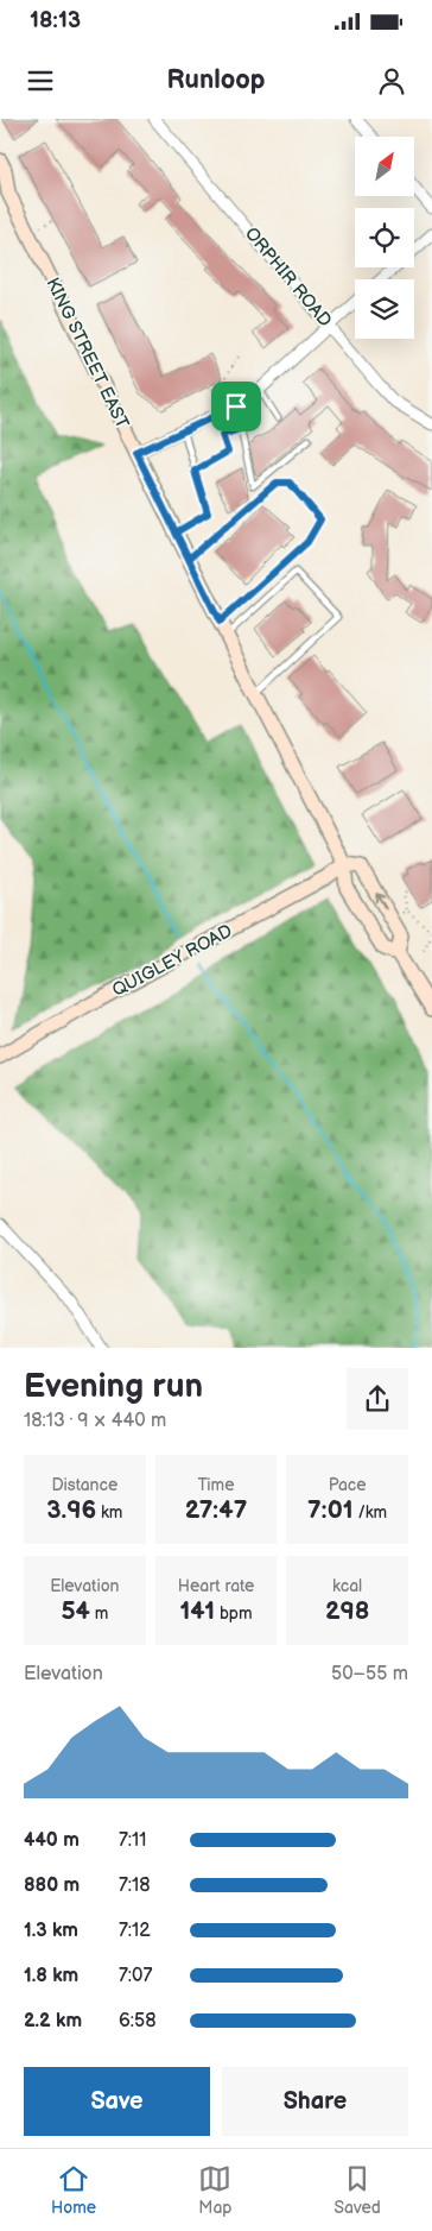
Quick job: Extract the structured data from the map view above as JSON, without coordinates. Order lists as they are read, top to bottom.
{
  "streets": {
    "main road": ["KING STREET EAST", "QUIGLEY ROAD"],
    "street": ["ORPHIR ROAD"]
  },
  "crossings": [
    ["KING STREET EAST", "QUIGLEY ROAD"]
  ],
  "north": "top right",
  "page": {
    "status": "18:13",
    "header": "Runloop",
    "heading": ["Evening run", "18:13 · 9 × 440 m"],
    "stats": [
      ["Distance", "3.96 km"],
      ["Time", "27:47"],
      ["Pace", "7:01 /km"],
      ["Elevation", "54 m"],
      ["Heart rate", "141 bpm"],
      ["kcal", "298"]
    ],
    "chart": ["Elevation", "50–55 m"],
    "list": [
      {
        "name": "440 m",
        "note": "7:11"
      },
      {
        "name": "880 m",
        "note": "7:18"
      },
      {
        "name": "1.3 km",
        "note": "7:12"
      },
      {
        "name": "1.8 km",
        "note": "7:07"
      },
      {
        "name": "2.2 km",
        "note": "6:58"
      }
    ],
    "buttons": ["Save", "Share"],
    "tabs": ["Home", "Map", "Saved"]
  }
}
